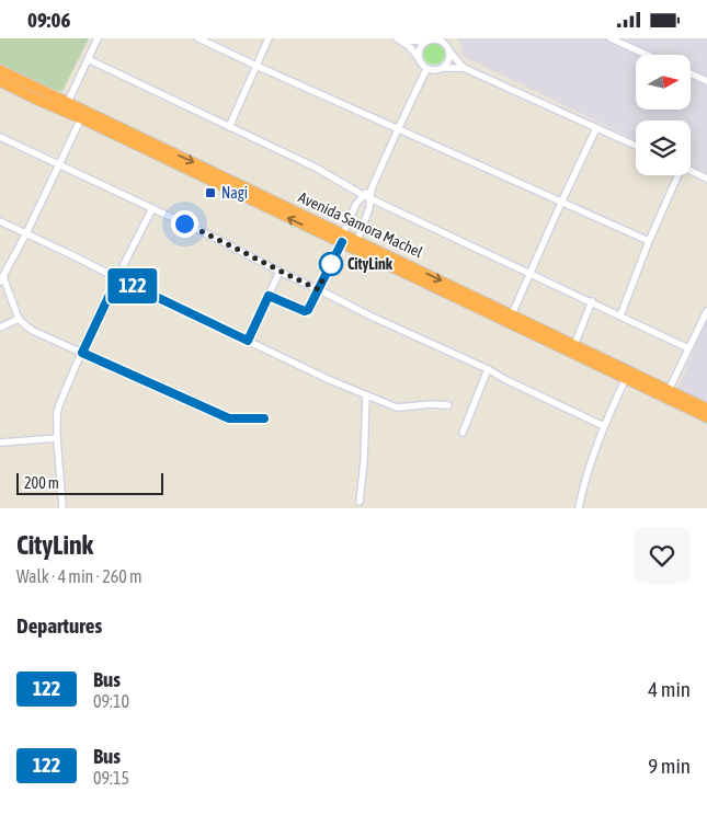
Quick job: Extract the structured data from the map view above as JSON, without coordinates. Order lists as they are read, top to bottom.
{
  "streets": {
    "highway": ["Avenida Samora Machel"]
  },
  "places": {
    "transit": ["Nagi"],
    "other": ["CityLink"]
  },
  "lines": ["bus line 122"],
  "scale_bar": "200 m",
  "north": "right",
  "page": {
    "status": "09:06",
    "on_map": "122",
    "scale": "200 m",
    "heading": [
      ["CityLink", "Walk · 4 min · 260 m"],
      "Departures"
    ],
    "list": [
      {
        "mark": "122",
        "name": "Bus",
        "note": "09:10",
        "value": "4 min"
      },
      {
        "mark": "122",
        "name": "Bus",
        "note": "09:15",
        "value": "9 min"
      }
    ]
  }
}
